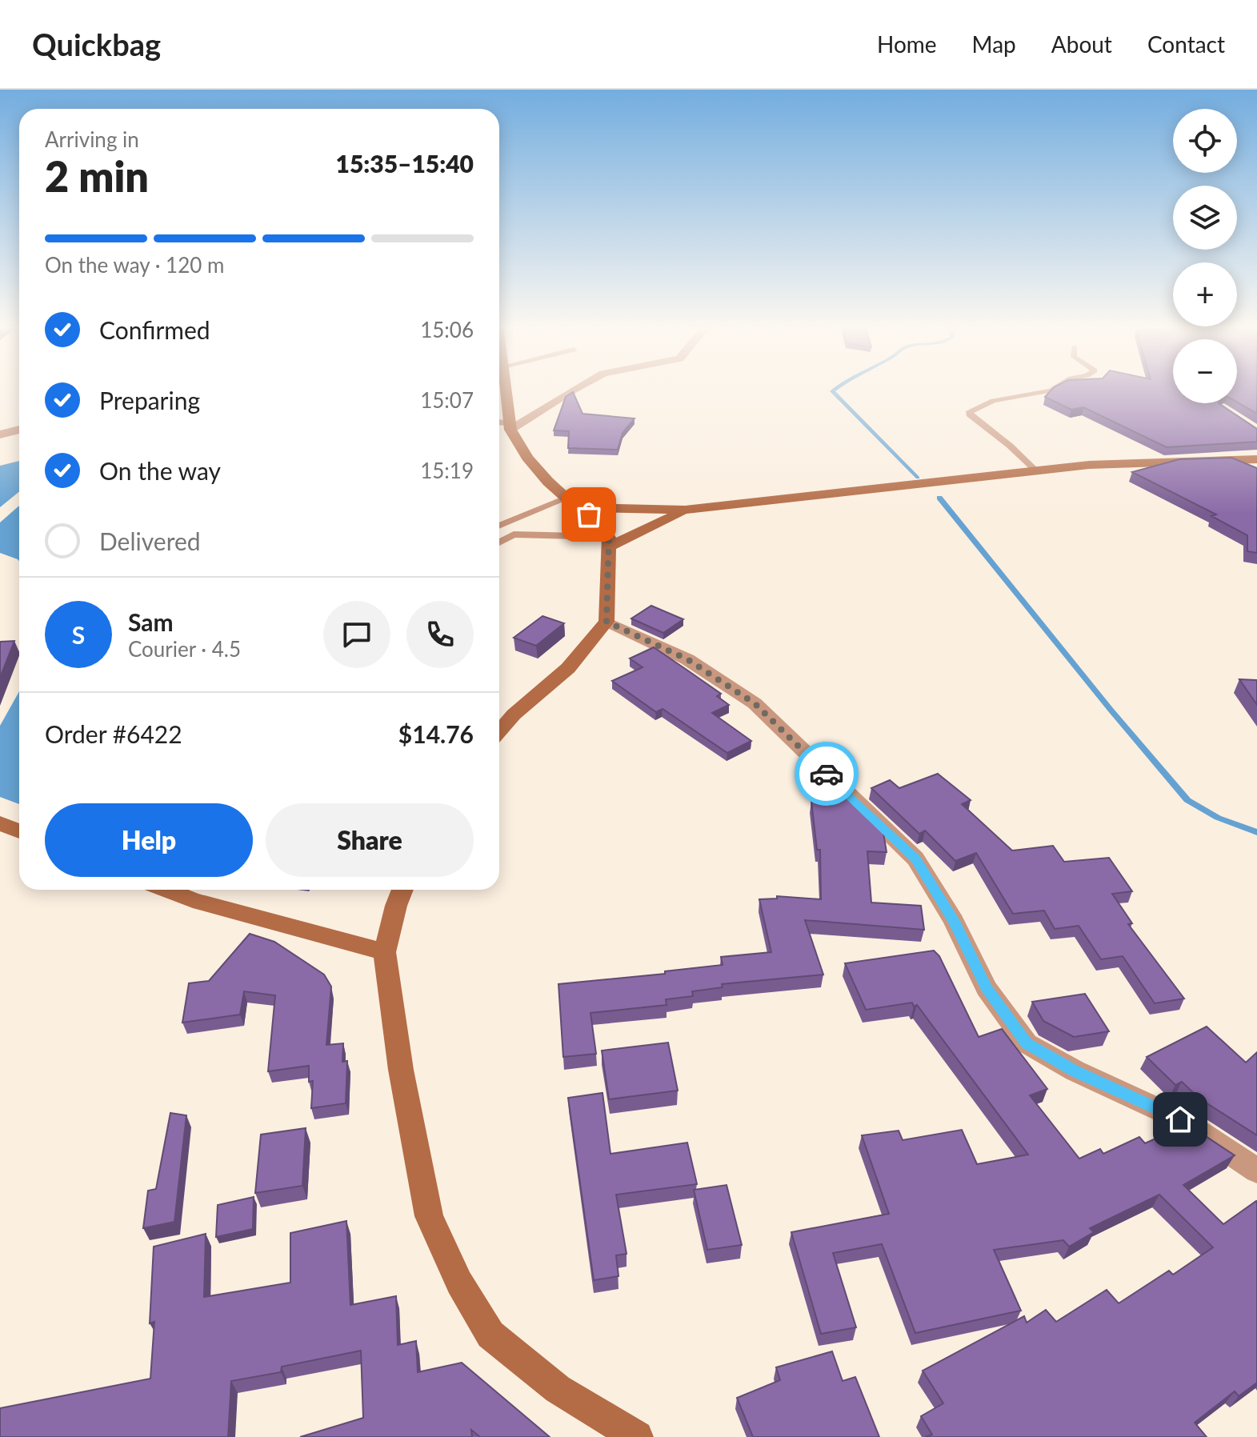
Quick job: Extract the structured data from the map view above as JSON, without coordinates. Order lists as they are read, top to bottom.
{
  "page": {
    "header": "Quickbag",
    "nav": [
      "Home",
      "Map",
      "About",
      "Contact"
    ],
    "map_buttons": ["+", "−"],
    "heading": ["2 min", "Arriving in", "15:35–15:40"],
    "panel": [
      "Sam",
      "Courier · 4.5",
      "Order #6422",
      "$14.76"
    ],
    "bar": "On the way · 120 m",
    "list": [
      ["Confirmed", "15:06"],
      ["Preparing", "15:07"],
      ["On the way", "15:19"],
      "Delivered"
    ],
    "round": "S",
    "buttons": ["Help", "Share"]
  }
}
